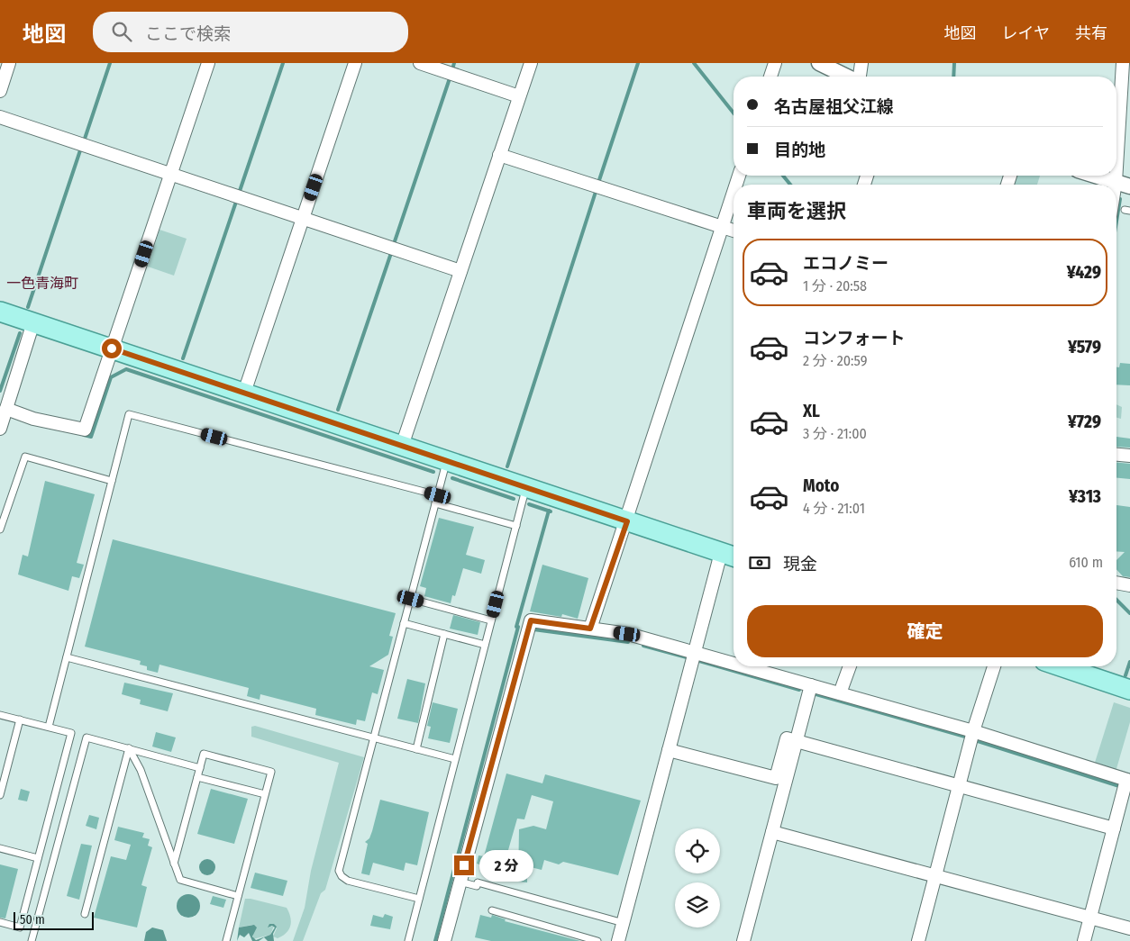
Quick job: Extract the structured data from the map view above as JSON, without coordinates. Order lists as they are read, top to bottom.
{
  "districts": ["一色青海町"],
  "scale_bar": "50 m",
  "page": {
    "header": "地図",
    "search": "ここで検索",
    "nav": ["地図", "レイヤ", "共有"],
    "banner": ["名古屋祖父江線", "目的地"],
    "heading": "車両を選択",
    "list": [
      {
        "name": "エコノミー",
        "note": "1 分 · 20:58",
        "value": "¥429"
      },
      {
        "name": "コンフォート",
        "note": "2 分 · 20:59",
        "value": "¥579"
      },
      {
        "name": "XL",
        "note": "3 分 · 21:00",
        "value": "¥729"
      },
      {
        "name": "Moto",
        "note": "4 分 · 21:01",
        "value": "¥313"
      }
    ],
    "pay": ["現金", "610 m"],
    "buttons": "確定",
    "bubble": "2 分",
    "scale": "50 m"
  }
}
